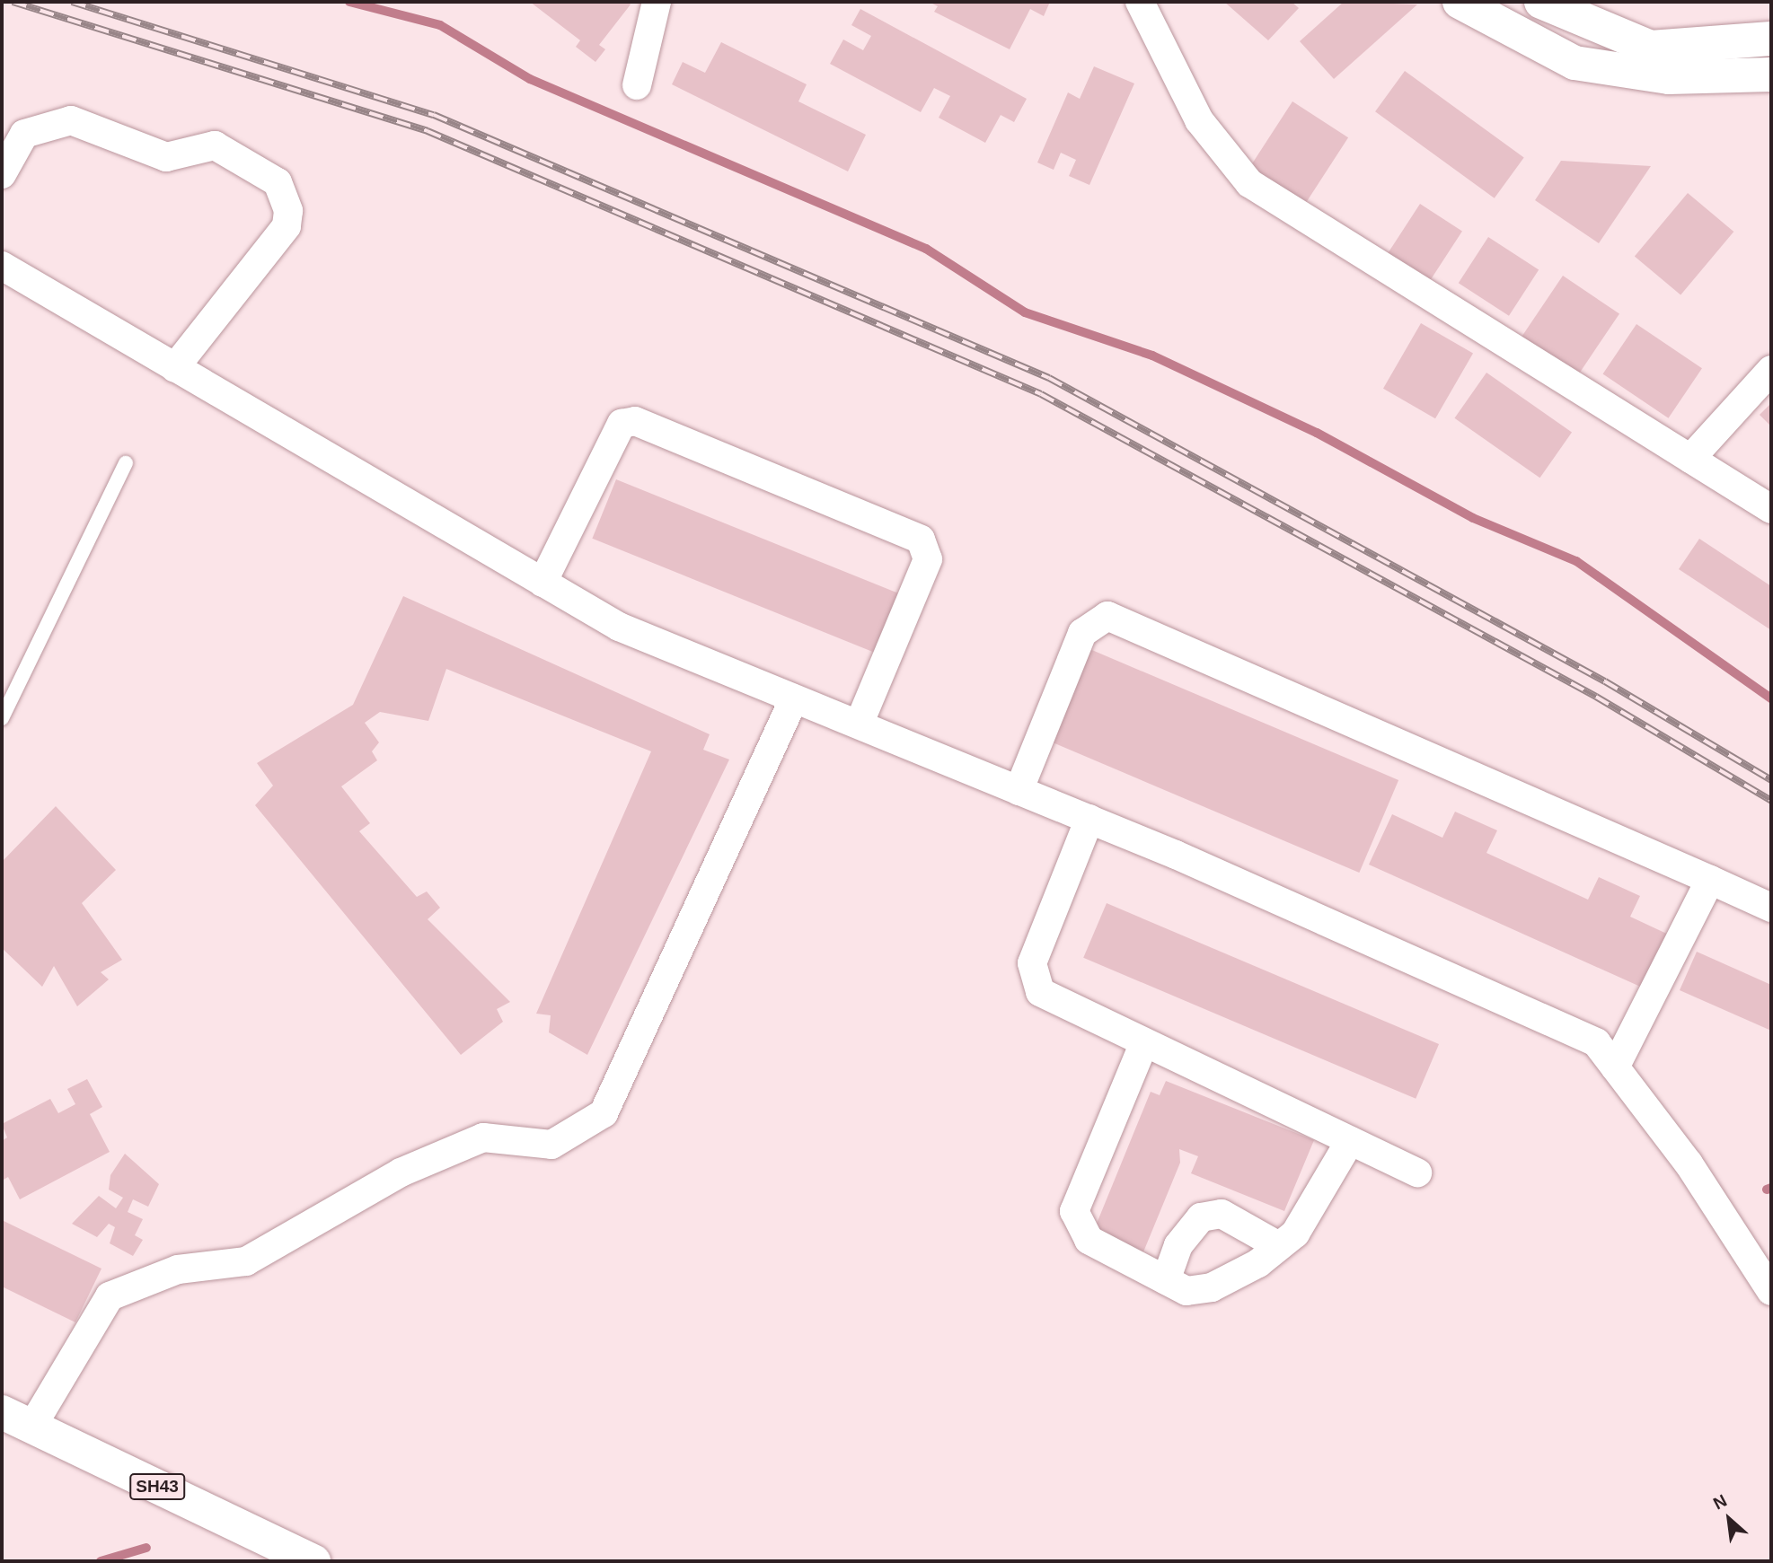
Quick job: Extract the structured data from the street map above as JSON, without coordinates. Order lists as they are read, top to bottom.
{
  "streets": {
    "main road": ["SH43"]
  },
  "north": "top left"
}
